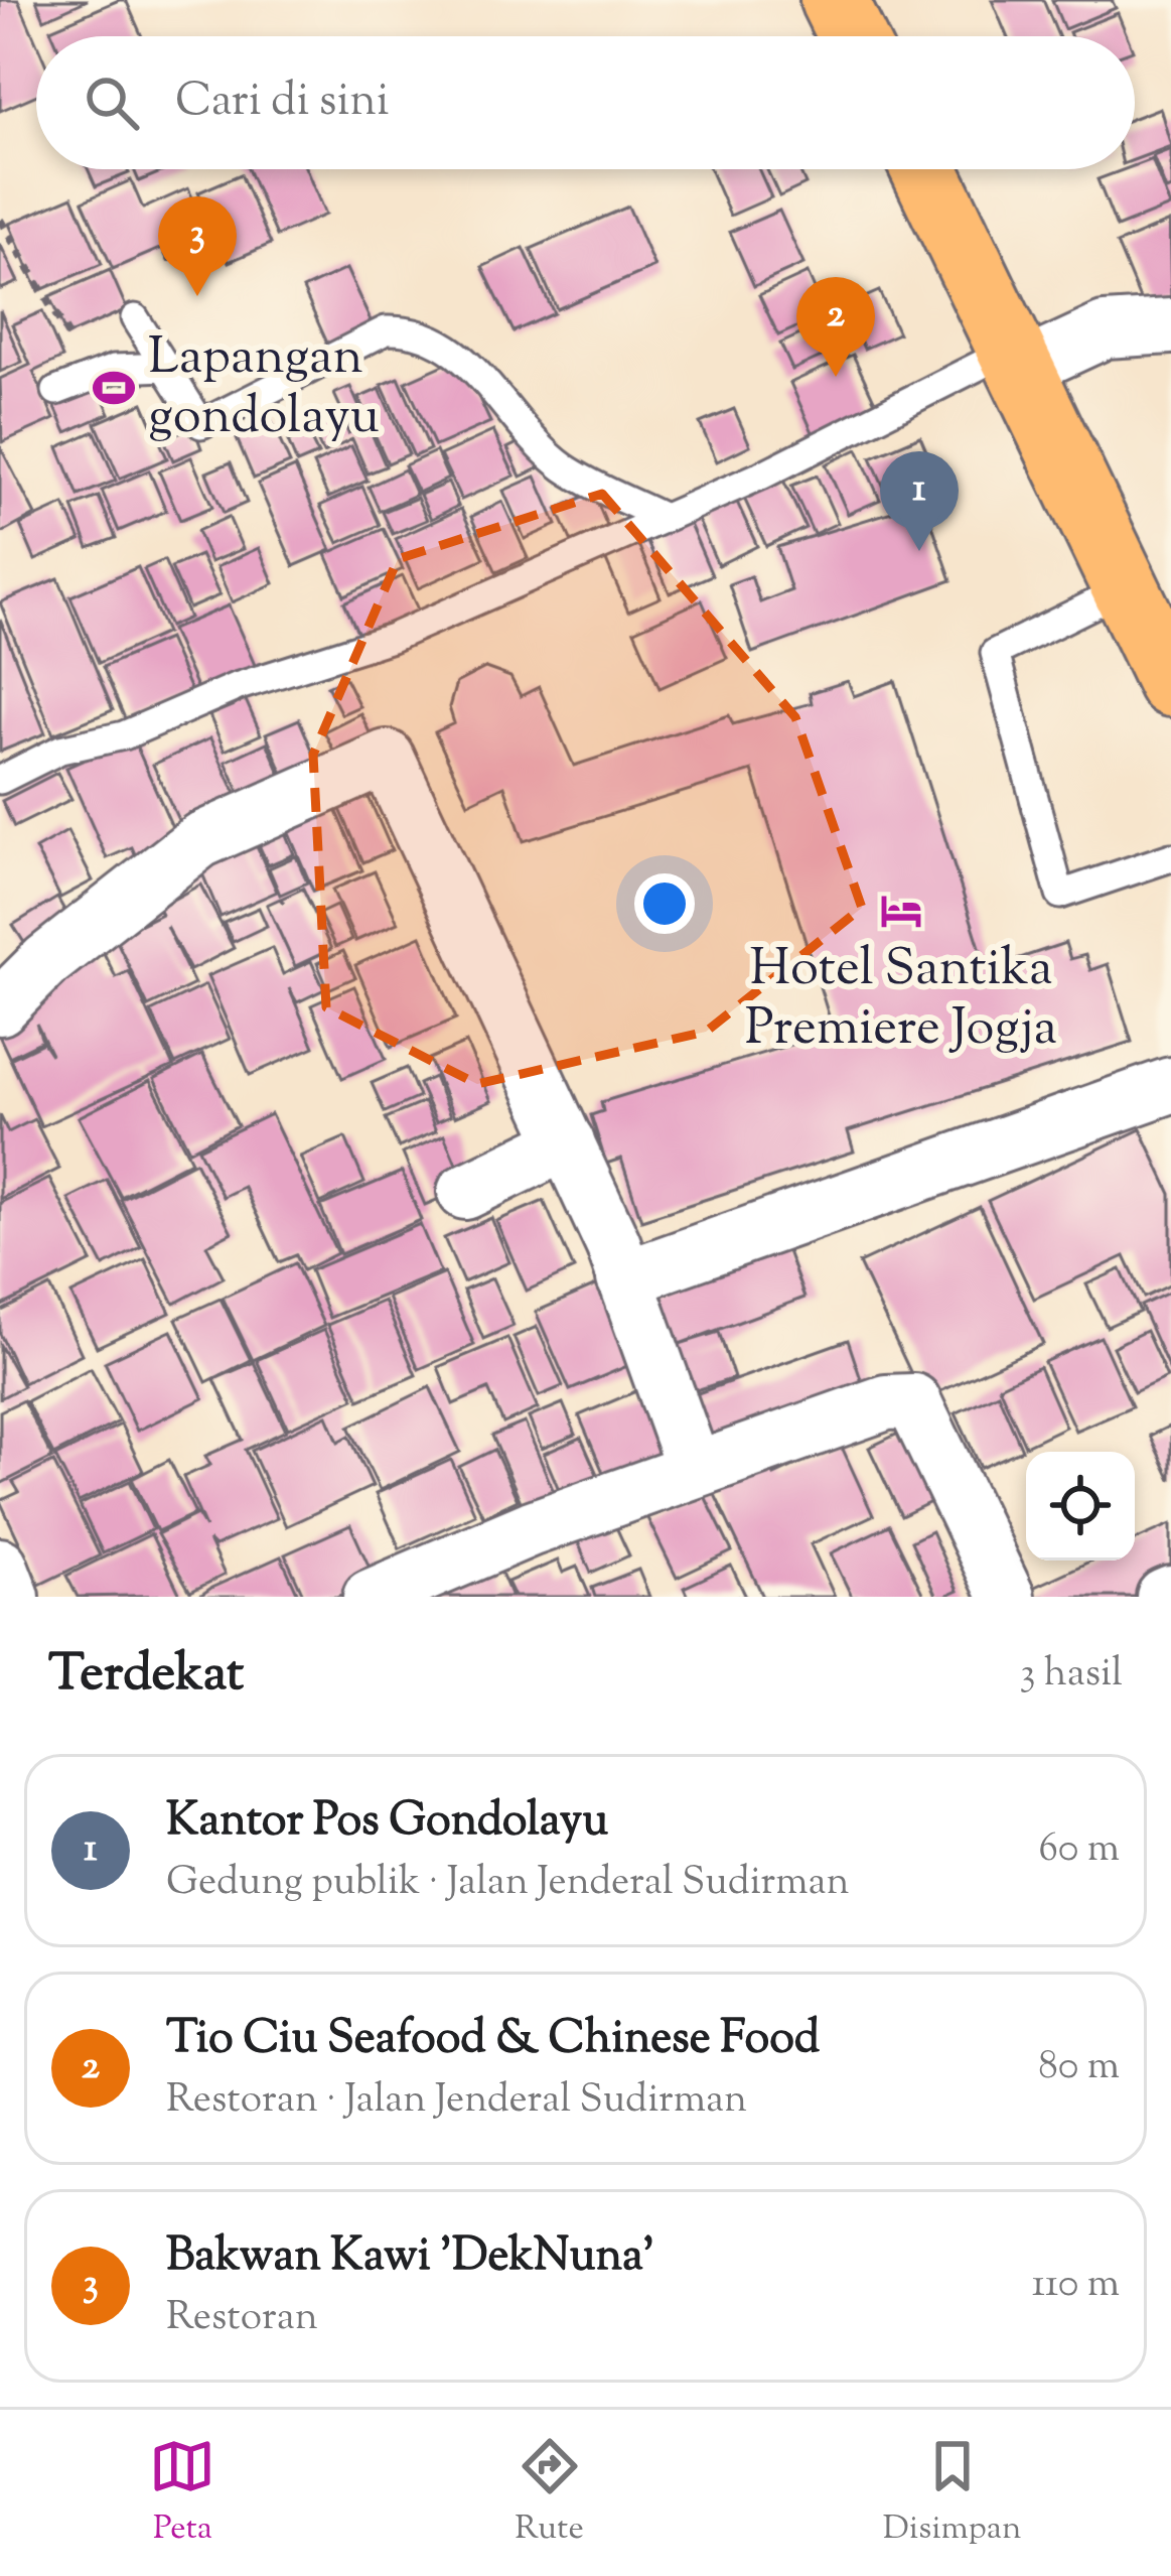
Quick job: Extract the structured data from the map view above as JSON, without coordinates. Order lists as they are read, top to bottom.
{
  "places": {
    "sports": ["Lapangan gondolayu"],
    "hotel": ["Hotel Santika Premiere Jogja"]
  },
  "page": {
    "search": "Cari di sini",
    "pins": ["3", "2", "1"],
    "heading": ["Terdekat", "3 hasil"],
    "list": [
      {
        "mark": "1",
        "name": "Kantor Pos Gondolayu",
        "note": "Gedung publik · Jalan Jenderal Sudirman",
        "value": "60 m"
      },
      {
        "mark": "2",
        "name": "Tio Ciu Seafood & Chinese Food",
        "note": "Restoran · Jalan Jenderal Sudirman",
        "value": "80 m"
      },
      {
        "mark": "3",
        "name": "Bakwan Kawi 'DekNuna'",
        "note": "Restoran",
        "value": "110 m"
      }
    ],
    "nav": ["Peta", "Rute", "Disimpan"]
  }
}
